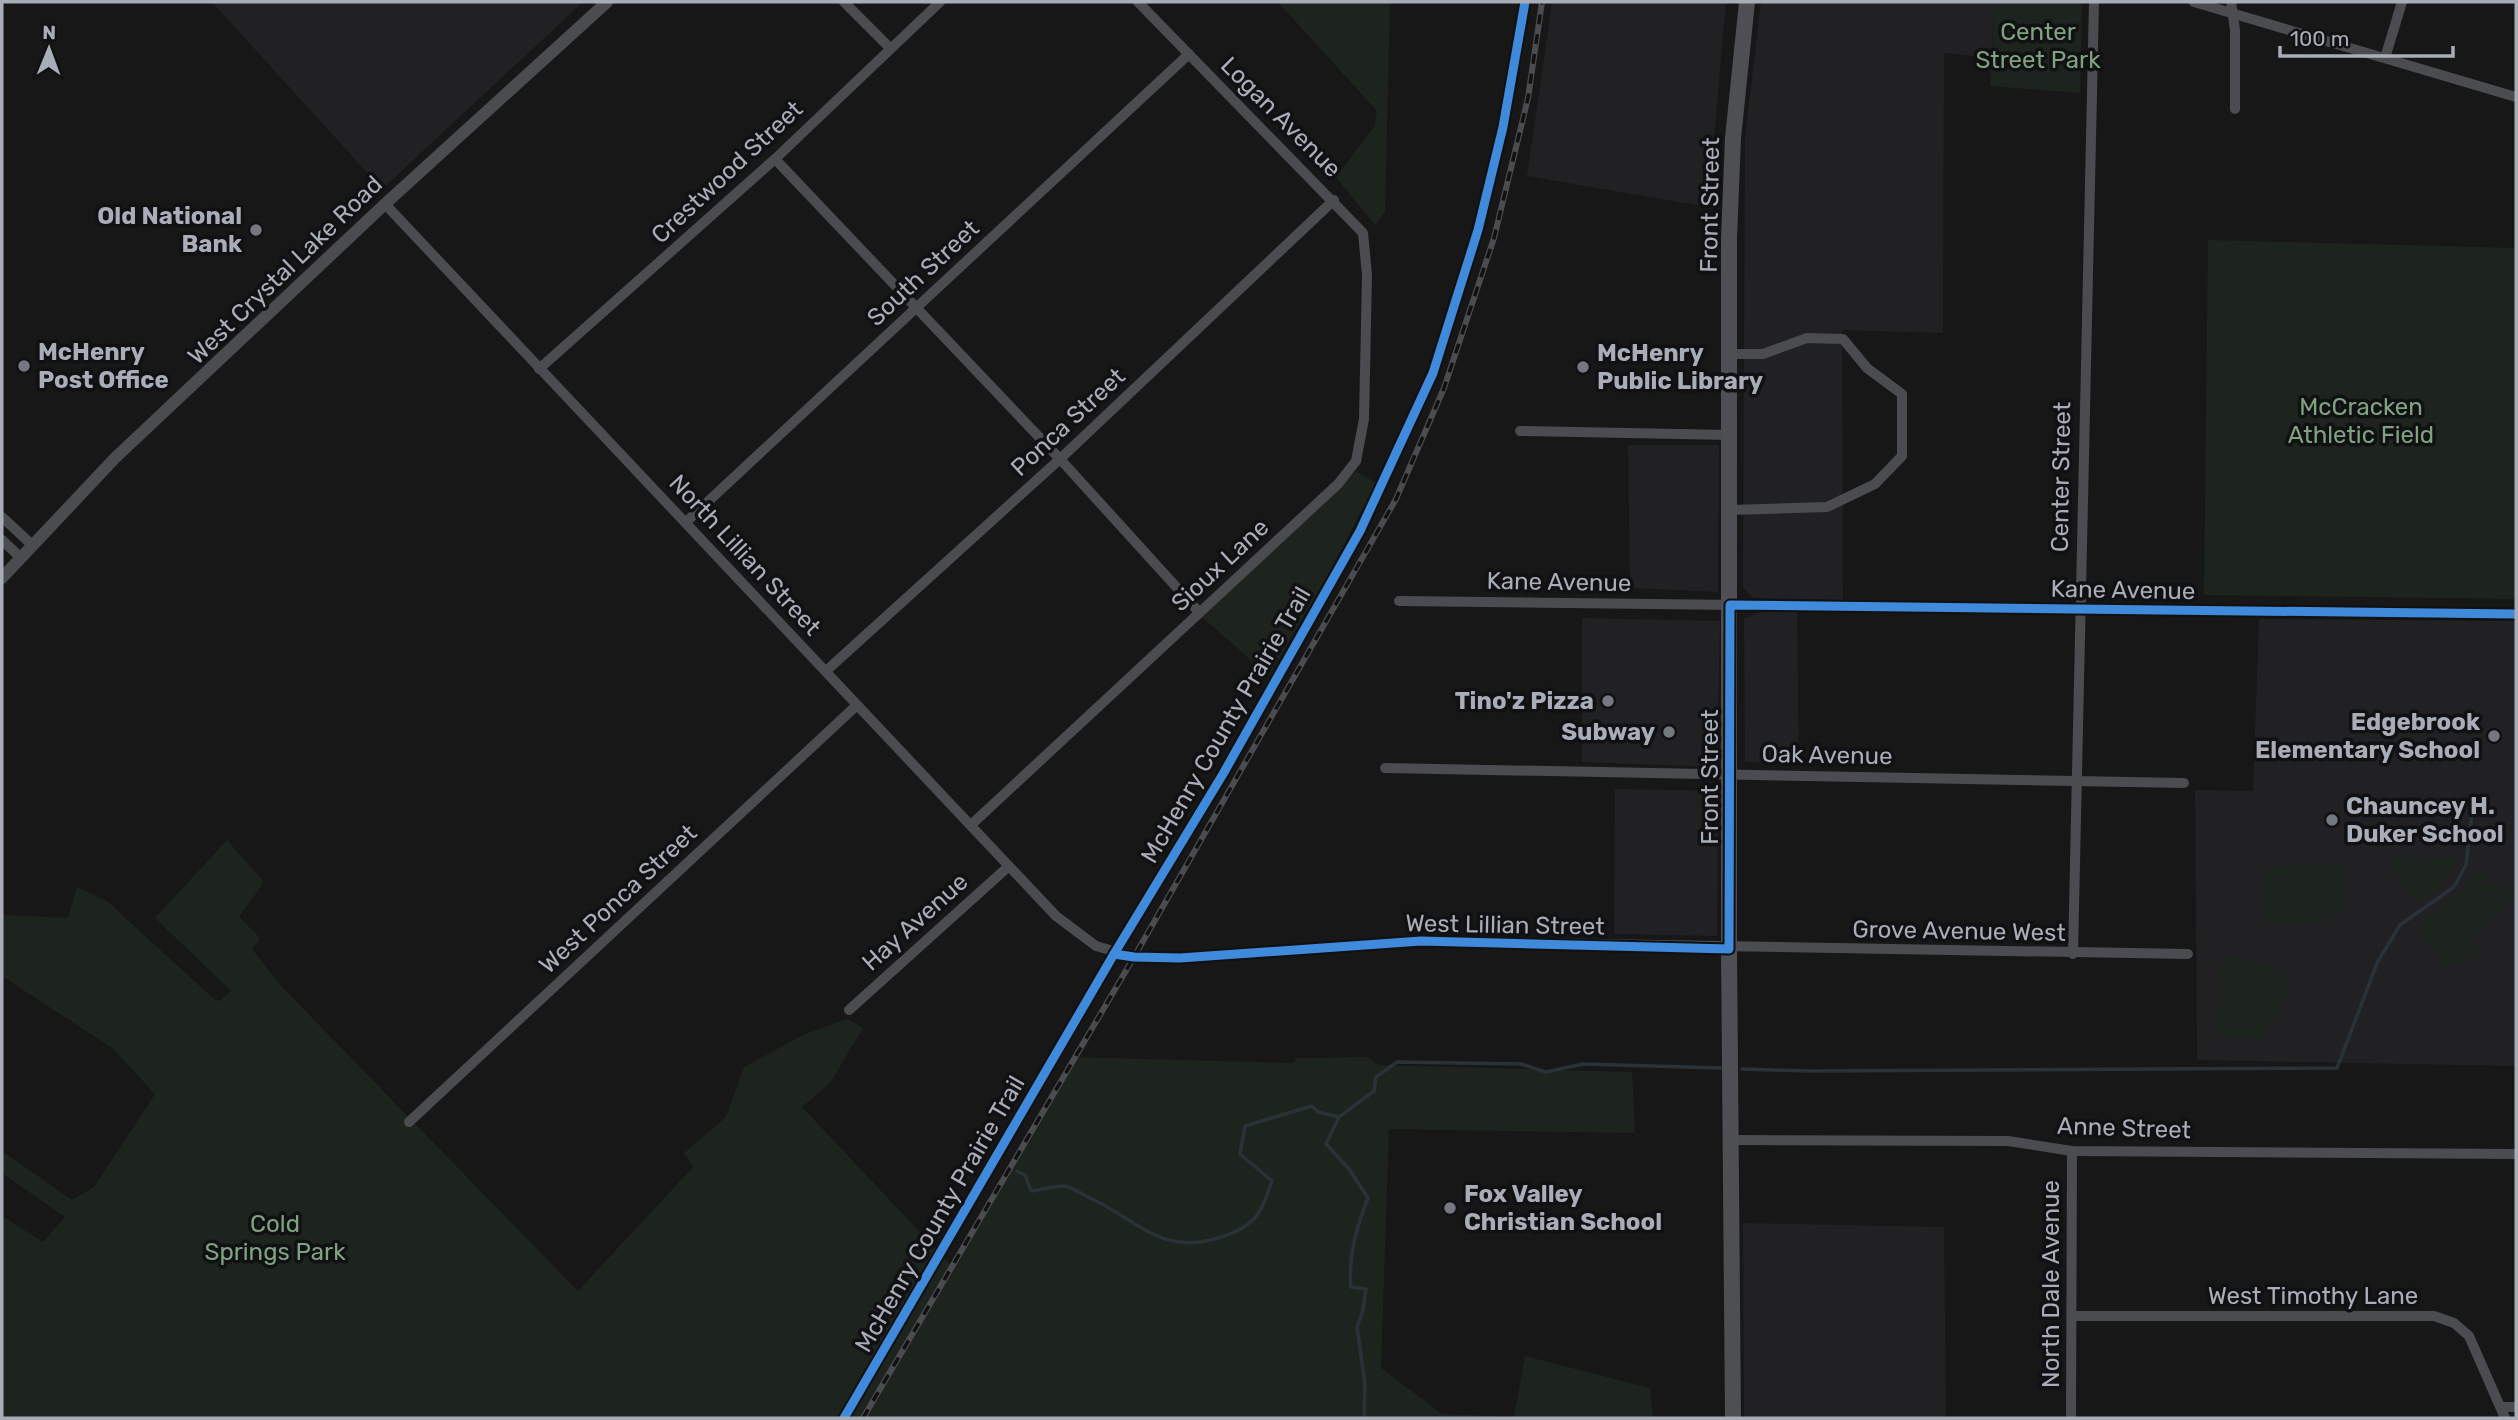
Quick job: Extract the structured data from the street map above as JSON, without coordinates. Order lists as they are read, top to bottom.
{
  "streets": {
    "main road": ["Front Street"],
    "street": [
      "Logan Avenue",
      "Crestwood Street",
      "West Crystal Lake Road",
      "South Street",
      "Ponca Street",
      "Center Street",
      "North Lillian Street",
      "Sioux Lane",
      "Kane Avenue",
      "Oak Avenue",
      "West Ponca Street",
      "Hay Avenue",
      "West Lillian Street",
      "Grove Avenue West",
      "Anne Street",
      "North Dale Avenue",
      "West Timothy Lane"
    ],
    "cycle path": ["McHenry County Prairie Trail"]
  },
  "crossings": [
    ["Logan Avenue", "South Street"],
    ["Logan Avenue", "Ponca Street"],
    ["Logan Avenue", "Sioux Lane"],
    ["Crestwood Street", "North Lillian Street"],
    ["Front Street", "Kane Avenue"],
    ["Front Street", "Oak Avenue"],
    ["Front Street", "West Lillian Street"],
    ["Front Street", "Grove Avenue West"],
    ["Front Street", "Anne Street"],
    ["West Crystal Lake Road", "North Lillian Street"],
    ["South Street", "North Lillian Street"],
    ["Ponca Street", "North Lillian Street"],
    ["Center Street", "Kane Avenue"],
    ["Center Street", "Oak Avenue"],
    ["Center Street", "Grove Avenue West"],
    ["North Lillian Street", "Sioux Lane"],
    ["North Lillian Street", "West Ponca Street"],
    ["North Lillian Street", "Hay Avenue"],
    ["North Lillian Street", "West Lillian Street"],
    ["West Lillian Street", "Grove Avenue West"],
    ["Anne Street", "North Dale Avenue"],
    ["North Dale Avenue", "West Timothy Lane"]
  ],
  "parks": ["Center Street Park", "McCracken Athletic Field", "Cold Springs Park"],
  "places": [
    "Old National Bank",
    "McHenry Post Office",
    "McHenry Public Library",
    "Tino'z Pizza",
    "Subway",
    "Edgebrook Elementary School",
    "Chauncey H. Duker School",
    "Fox Valley Christian School"
  ],
  "scale_bar": "100 m",
  "north": "top"
}
